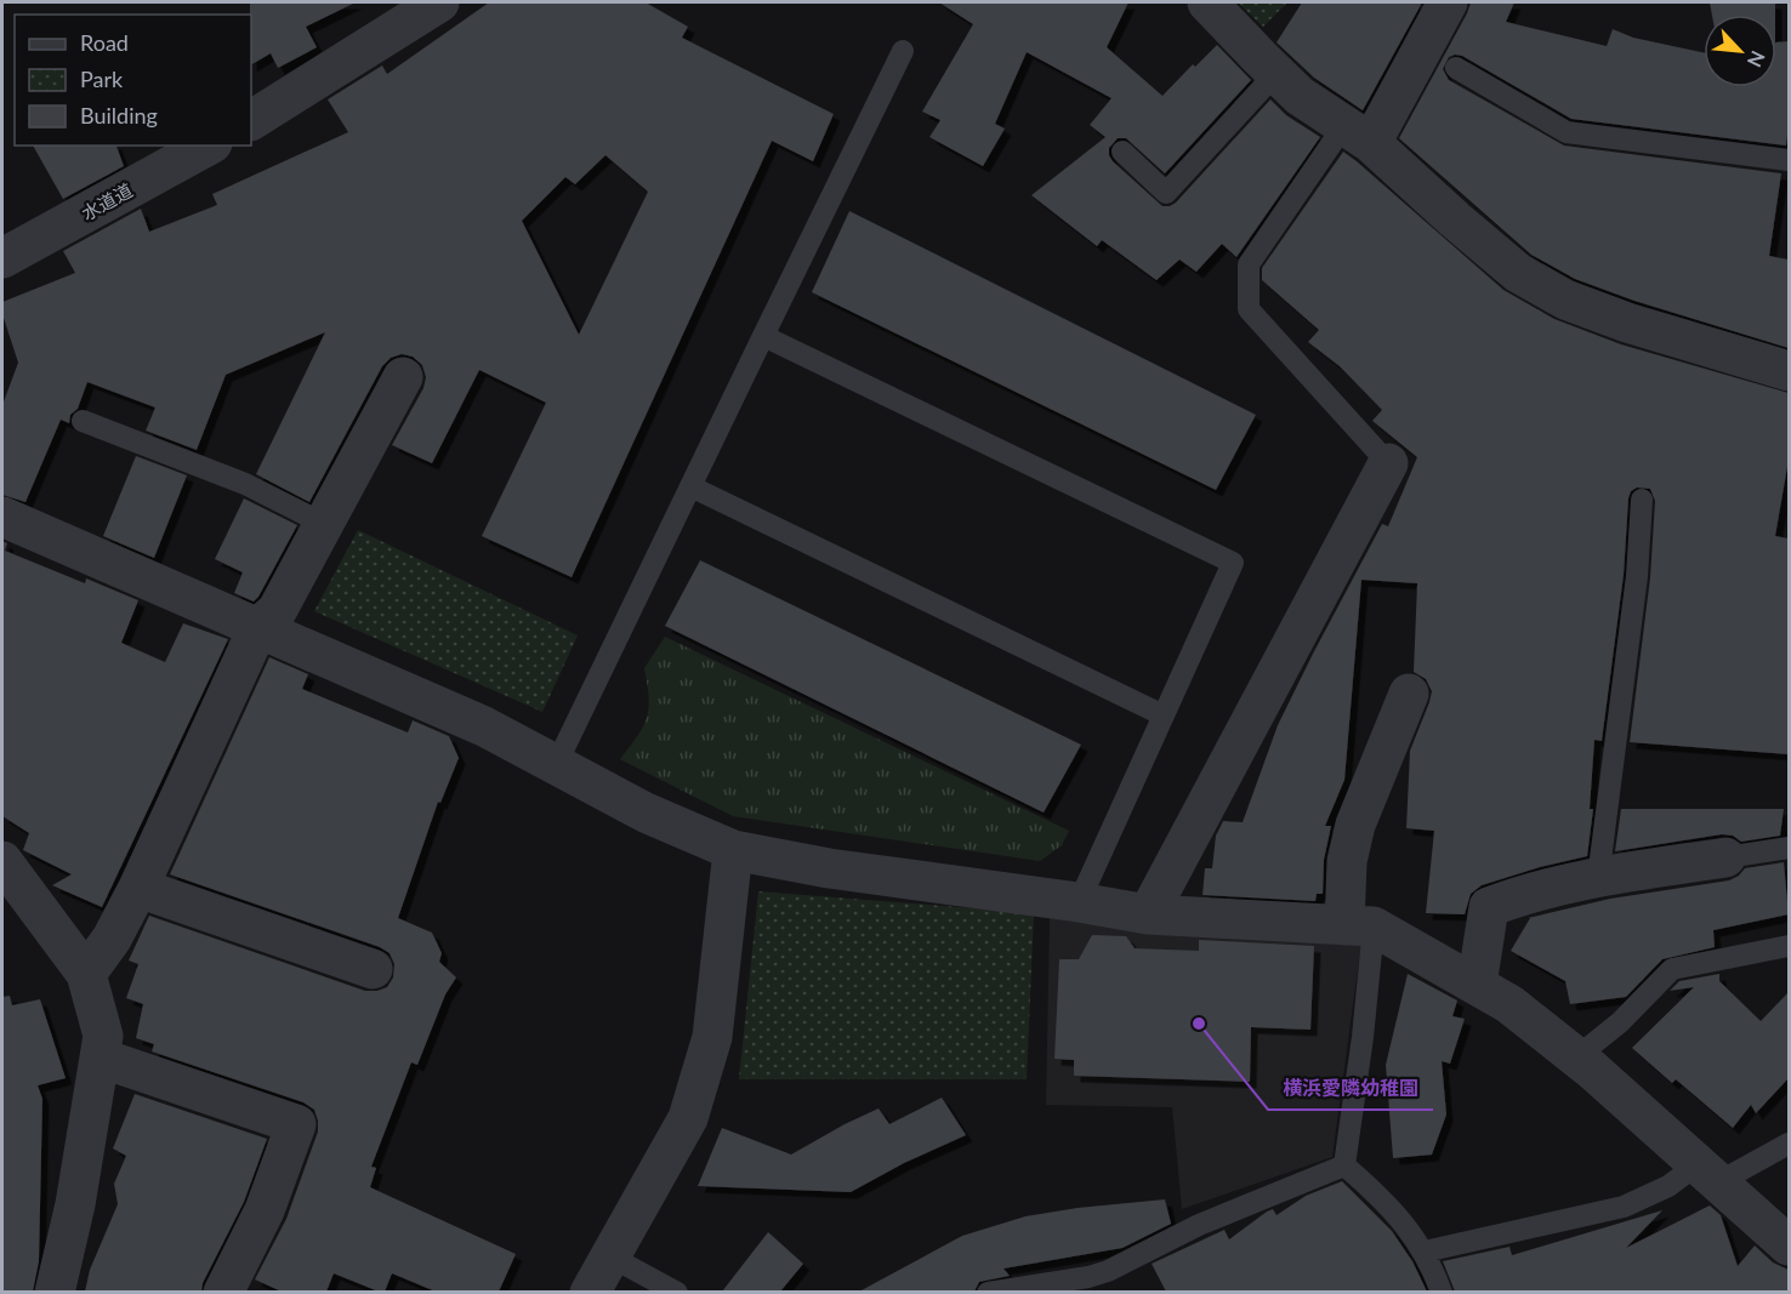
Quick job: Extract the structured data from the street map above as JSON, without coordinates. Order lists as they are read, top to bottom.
{
  "streets": {
    "street": ["水道道"]
  },
  "places": ["横浜愛隣幼稚園"],
  "legend": ["Road", "Park", "Building"],
  "north": "bottom right"
}
